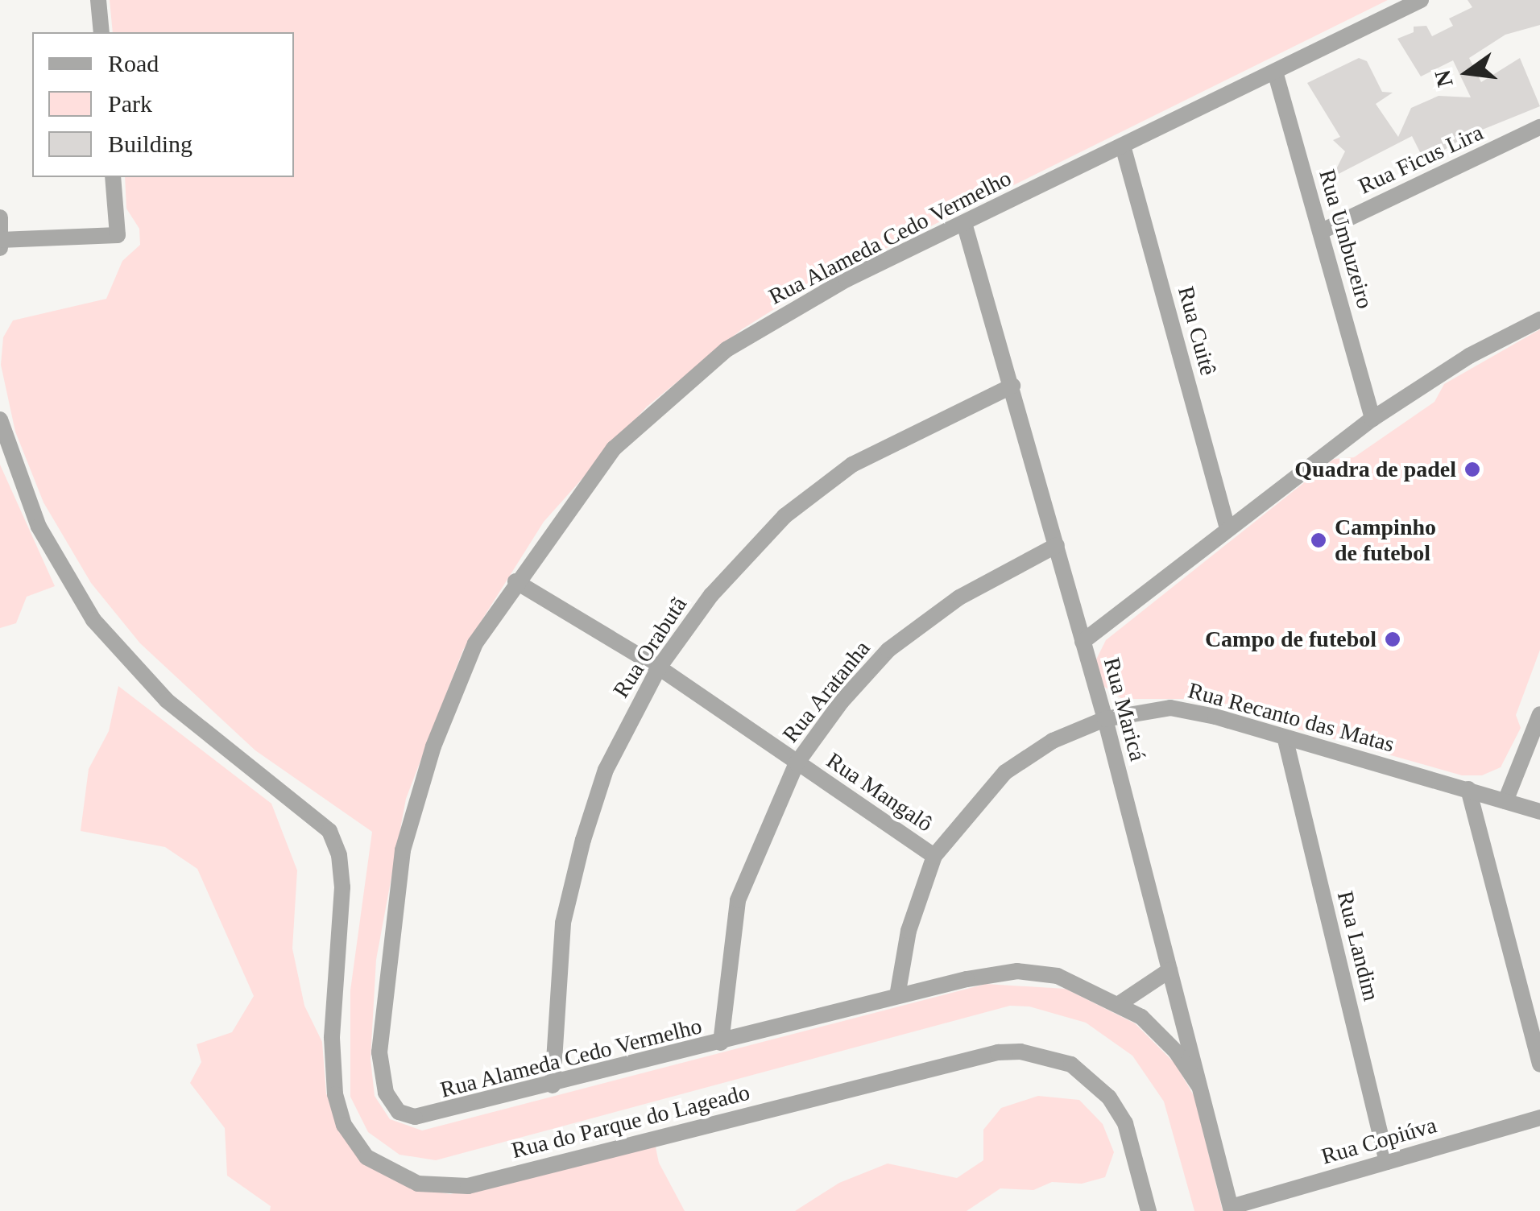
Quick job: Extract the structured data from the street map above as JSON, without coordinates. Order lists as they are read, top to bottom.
{
  "streets": {
    "street": [
      "Rua Ficus Lira",
      "Rua Alameda Cedo Vermelho",
      "Rua Umbuzeiro",
      "Rua Cuitê",
      "Rua Orabutã",
      "Rua Aratanha",
      "Rua Maricá",
      "Rua Recanto das Matas",
      "Rua Mangalô",
      "Rua Landim",
      "Rua do Parque do Lageado",
      "Rua Copiúva"
    ]
  },
  "crossings": [
    ["Rua Ficus Lira", "Rua Umbuzeiro"],
    ["Rua Alameda Cedo Vermelho", "Rua Umbuzeiro"],
    ["Rua Alameda Cedo Vermelho", "Rua Cuitê"],
    ["Rua Alameda Cedo Vermelho", "Rua Orabutã"],
    ["Rua Alameda Cedo Vermelho", "Rua Aratanha"],
    ["Rua Alameda Cedo Vermelho", "Rua Maricá"],
    ["Rua Alameda Cedo Vermelho", "Rua Recanto das Matas"],
    ["Rua Alameda Cedo Vermelho", "Rua Mangalô"],
    ["Rua Orabutã", "Rua Maricá"],
    ["Rua Orabutã", "Rua Mangalô"],
    ["Rua Aratanha", "Rua Maricá"],
    ["Rua Aratanha", "Rua Mangalô"],
    ["Rua Maricá", "Rua Recanto das Matas"],
    ["Rua Maricá", "Rua Copiúva"],
    ["Rua Recanto das Matas", "Rua Mangalô"],
    ["Rua Recanto das Matas", "Rua Landim"],
    ["Rua Landim", "Rua Copiúva"]
  ],
  "places": ["Quadra de padel", "Campinho de futebol", "Campo de futebol"],
  "legend": ["Road", "Park", "Building"],
  "north": "left"
}
